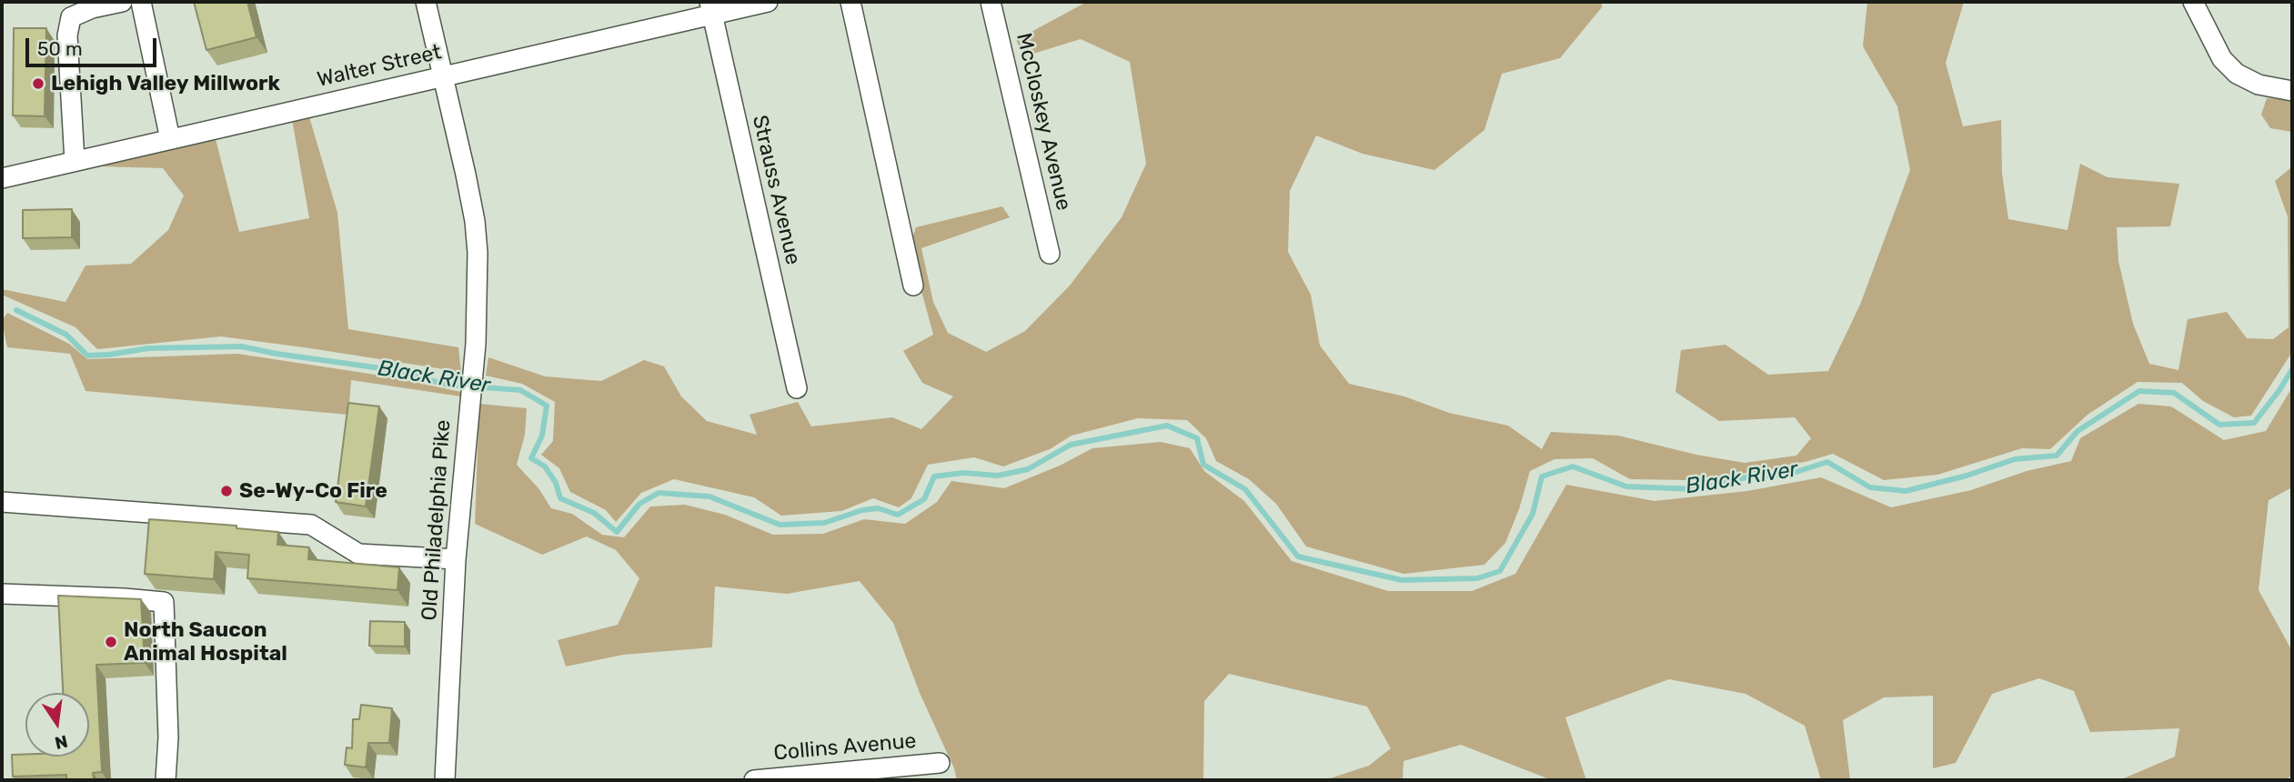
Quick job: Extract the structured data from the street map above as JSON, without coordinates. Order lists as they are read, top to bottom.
{
  "streets": {
    "street": [
      "Walter Street",
      "McCloskey Avenue",
      "Strauss Avenue",
      "Old Philadelphia Pike",
      "Collins Avenue"
    ]
  },
  "crossings": [
    ["Walter Street", "Strauss Avenue"],
    ["Walter Street", "Old Philadelphia Pike"]
  ],
  "water": ["Black River"],
  "places": ["Lehigh Valley Millwork", "Se-Wy-Co Fire", "North Saucon Animal Hospital"],
  "scale_bar": "50 m",
  "north": "bottom"
}
